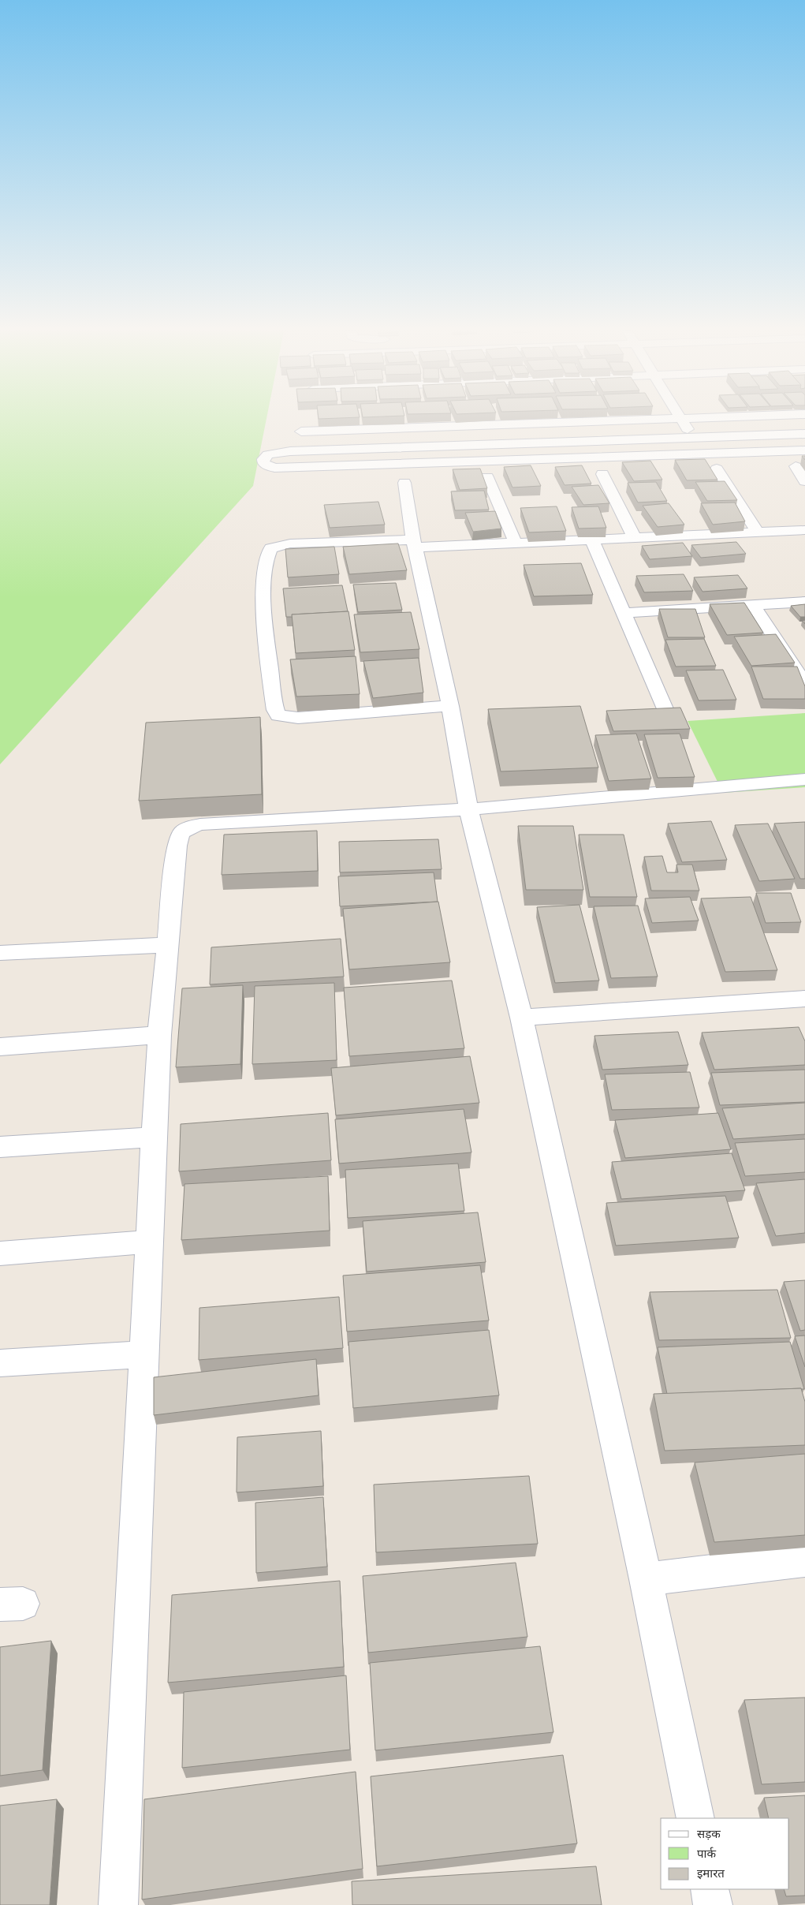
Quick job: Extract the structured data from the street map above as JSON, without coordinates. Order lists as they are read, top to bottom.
{
  "legend": ["सड़क", "पार्क", "इमारत"]
}
